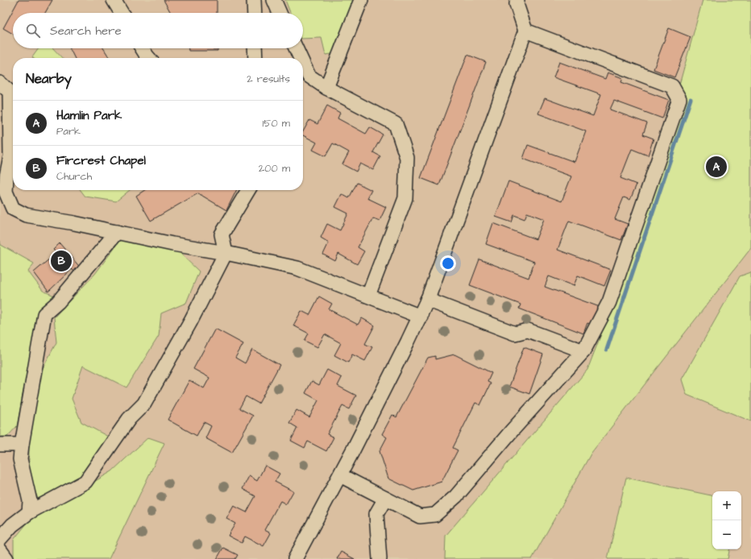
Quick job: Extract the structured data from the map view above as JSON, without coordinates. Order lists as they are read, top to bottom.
{
  "page": {
    "search": "Search here",
    "heading": ["Nearby", "2 results"],
    "list": [
      {
        "mark": "A",
        "name": "Hamlin Park",
        "note": "Park",
        "value": "150 m"
      },
      {
        "mark": "B",
        "name": "Fircrest Chapel",
        "note": "Church",
        "value": "200 m"
      }
    ],
    "pins": ["A", "B"],
    "map_buttons": ["+", "−"]
  }
}
